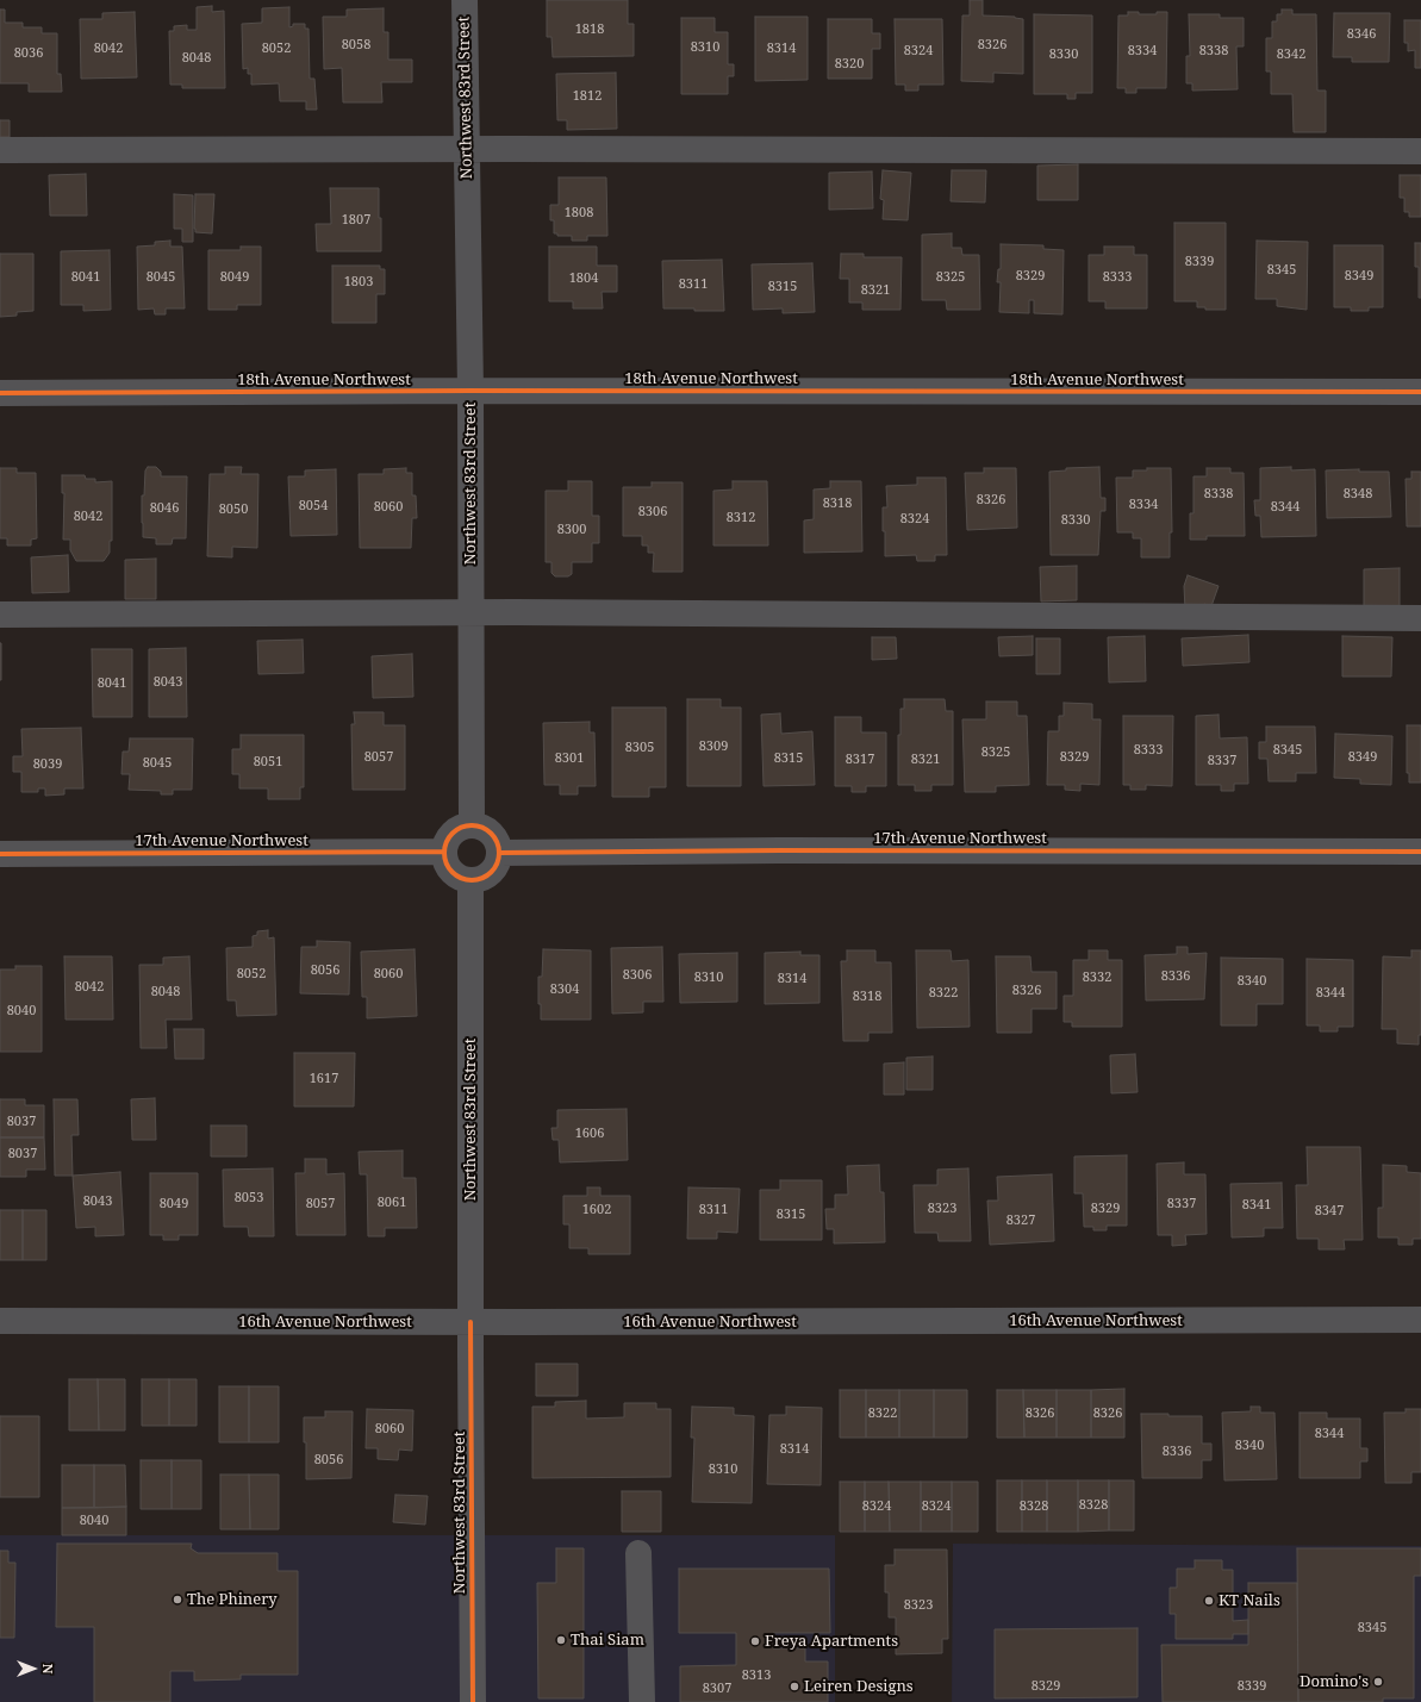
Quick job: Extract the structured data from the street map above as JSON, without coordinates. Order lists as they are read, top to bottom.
{
  "streets": {
    "street": [
      "Northwest 83rd Street",
      "18th Avenue Northwest",
      "17th Avenue Northwest",
      "16th Avenue Northwest"
    ]
  },
  "crossings": [
    ["Northwest 83rd Street", "18th Avenue Northwest"],
    ["Northwest 83rd Street", "17th Avenue Northwest"],
    ["Northwest 83rd Street", "16th Avenue Northwest"]
  ],
  "places": [
    "The Phinery",
    "KT Nails",
    "Thai Siam",
    "Freya Apartments",
    "Domino's",
    "Leiren Designs"
  ],
  "house_numbers": [
    "1818",
    "8346",
    "8058",
    "8326",
    "8310",
    "8042",
    "8052",
    "8314",
    "8324",
    "8334",
    "8338",
    "8036",
    "8330",
    "8342",
    "8048",
    "8320",
    "1812",
    "1808",
    "1807",
    "8339",
    "8345",
    "8329",
    "8349",
    "8041",
    "8045",
    "8049",
    "8325",
    "8333",
    "1804",
    "1803",
    "8311",
    "8315",
    "8321",
    "8338",
    "8348",
    "8326",
    "8318",
    "8334",
    "8054",
    "8060",
    "8344",
    "8046",
    "8050",
    "8306",
    "8042",
    "8312",
    "8324",
    "8330",
    "8300",
    "8043",
    "8041",
    "8309",
    "8305",
    "8333",
    "8345",
    "8325",
    "8057",
    "8329",
    "8349",
    "8301",
    "8315",
    "8317",
    "8321",
    "8337",
    "8051",
    "8045",
    "8039",
    "8056",
    "8052",
    "8060",
    "8306",
    "8336",
    "8310",
    "8332",
    "8314",
    "8340",
    "8042",
    "8304",
    "8326",
    "8048",
    "8322",
    "8344",
    "8318",
    "8040",
    "1617",
    "8037",
    "1606",
    "8037",
    "8053",
    "8043",
    "8061",
    "8049",
    "8057",
    "8337",
    "8341",
    "8323",
    "8329",
    "1602",
    "8311",
    "8347",
    "8315",
    "8327",
    "8322",
    "8326",
    "8326",
    "8060",
    "8344",
    "8340",
    "8314",
    "8336",
    "8056",
    "8310",
    "8328",
    "8324",
    "8324",
    "8328",
    "8040",
    "8323",
    "8345",
    "8313",
    "8329",
    "8339",
    "8307"
  ],
  "north": "right"
}
